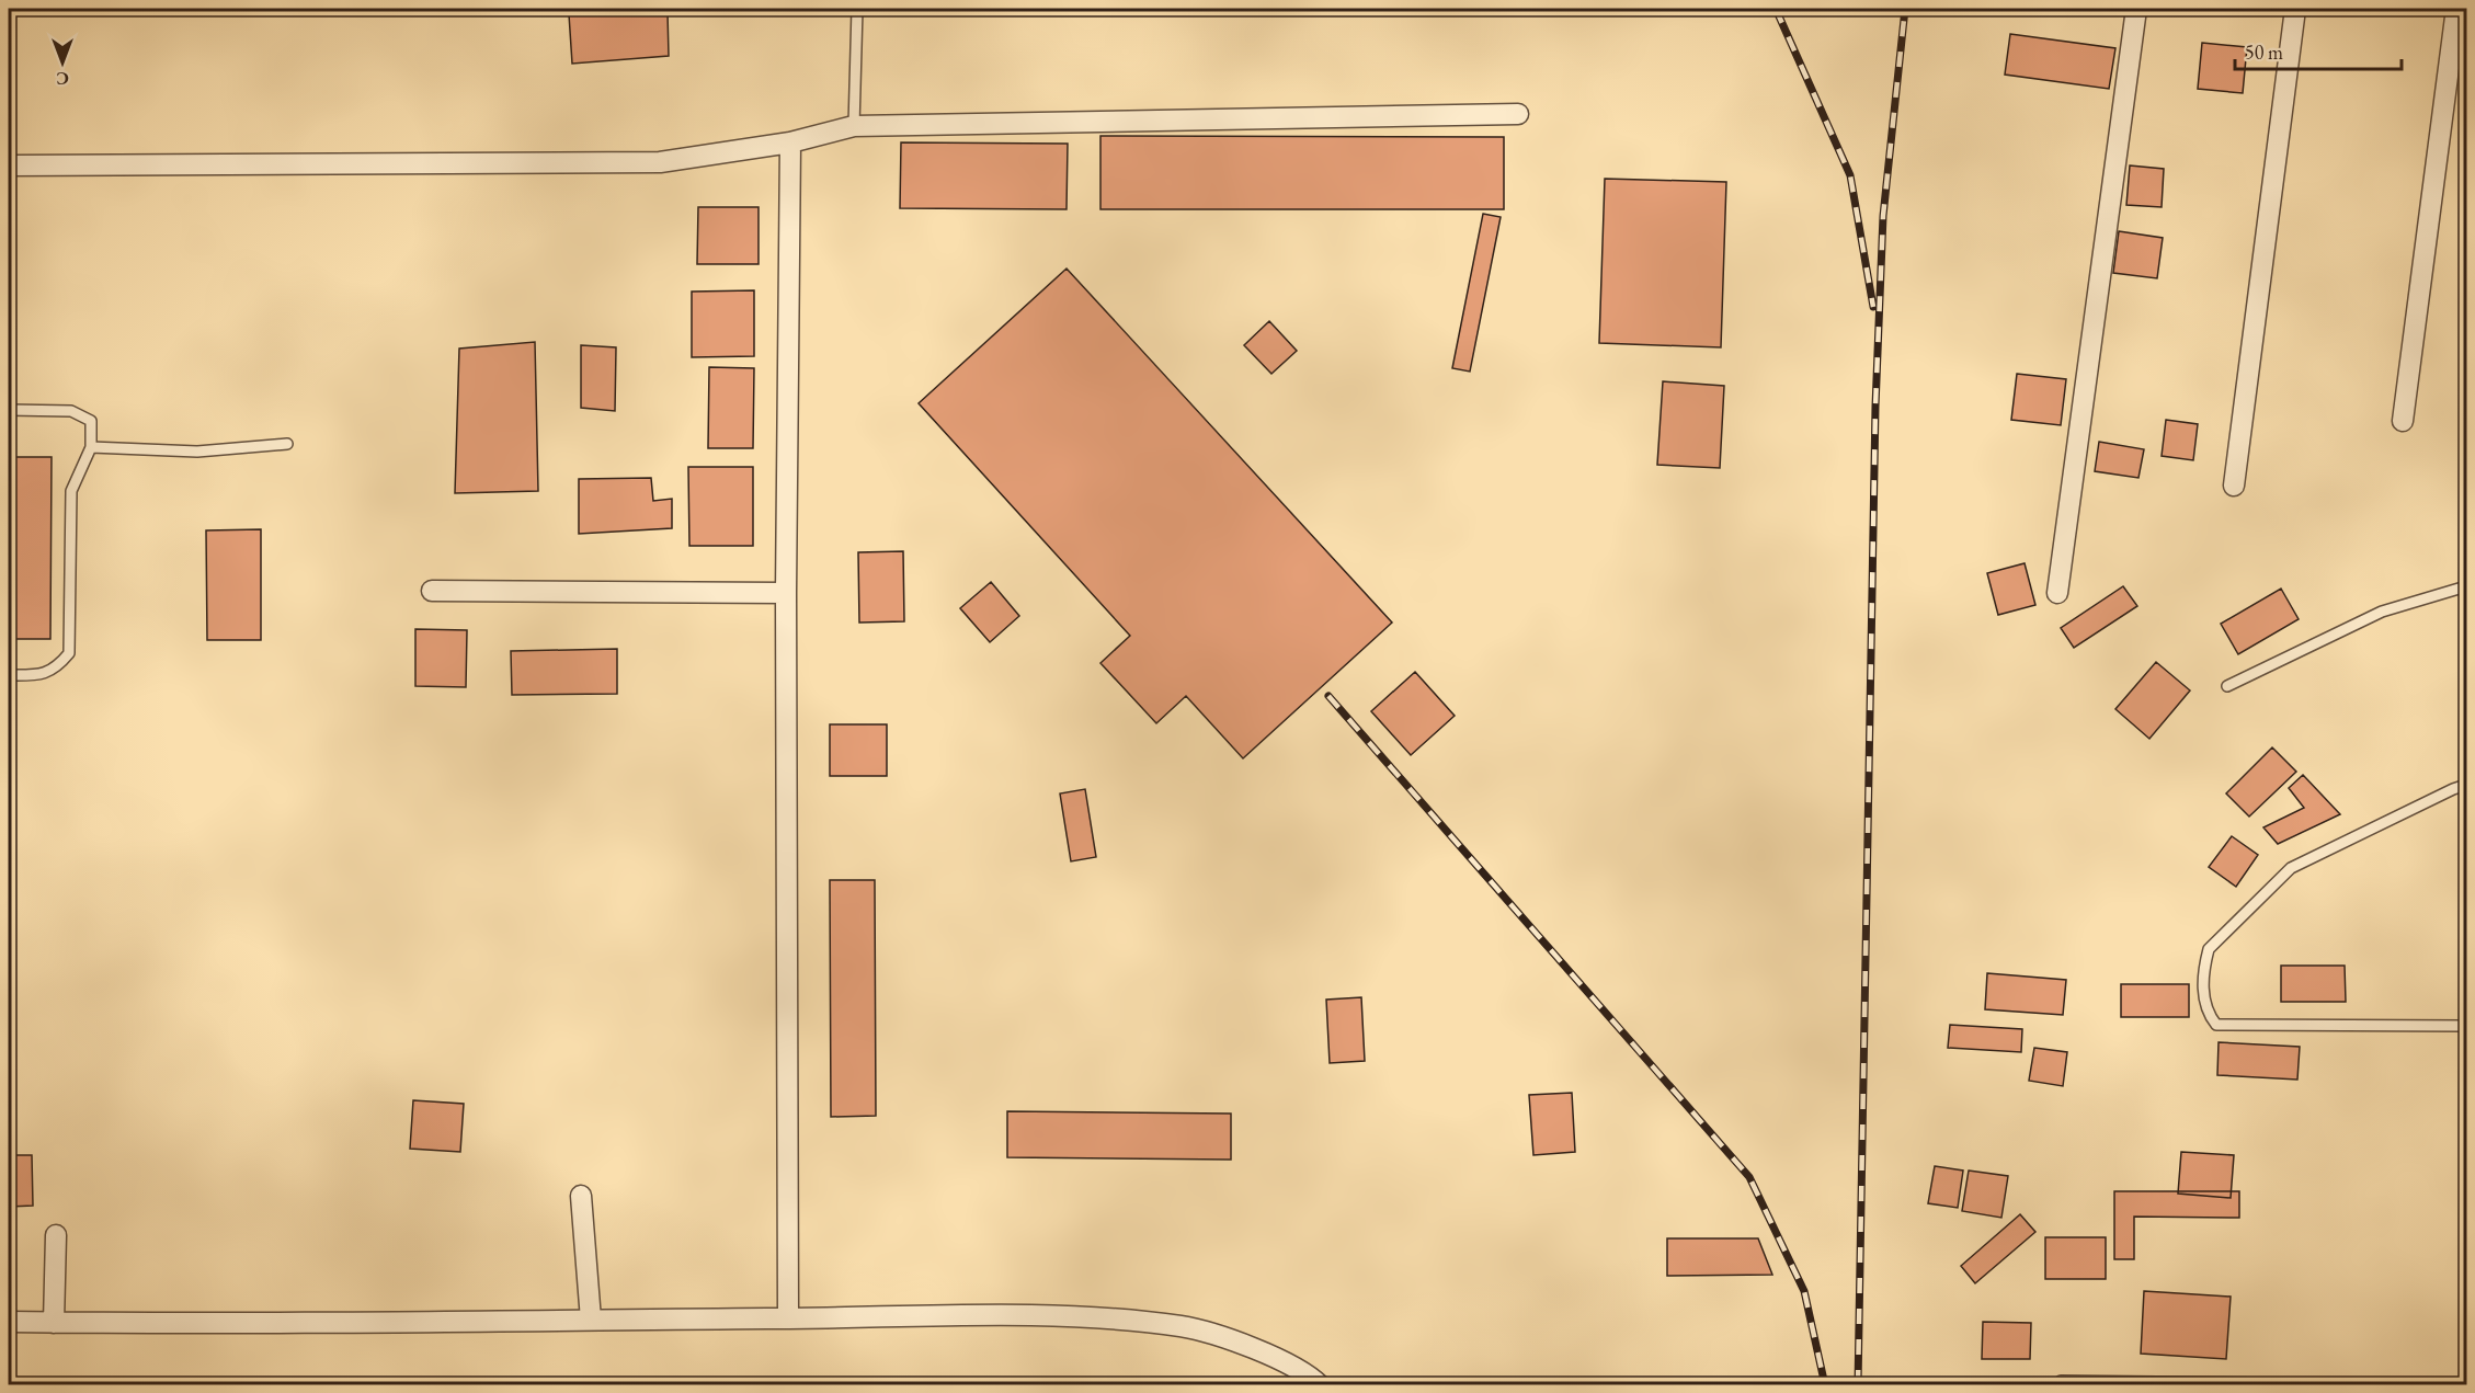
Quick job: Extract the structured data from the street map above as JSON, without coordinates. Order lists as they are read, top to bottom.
{
  "scale_bar": "50 m",
  "north": "bottom"
}
